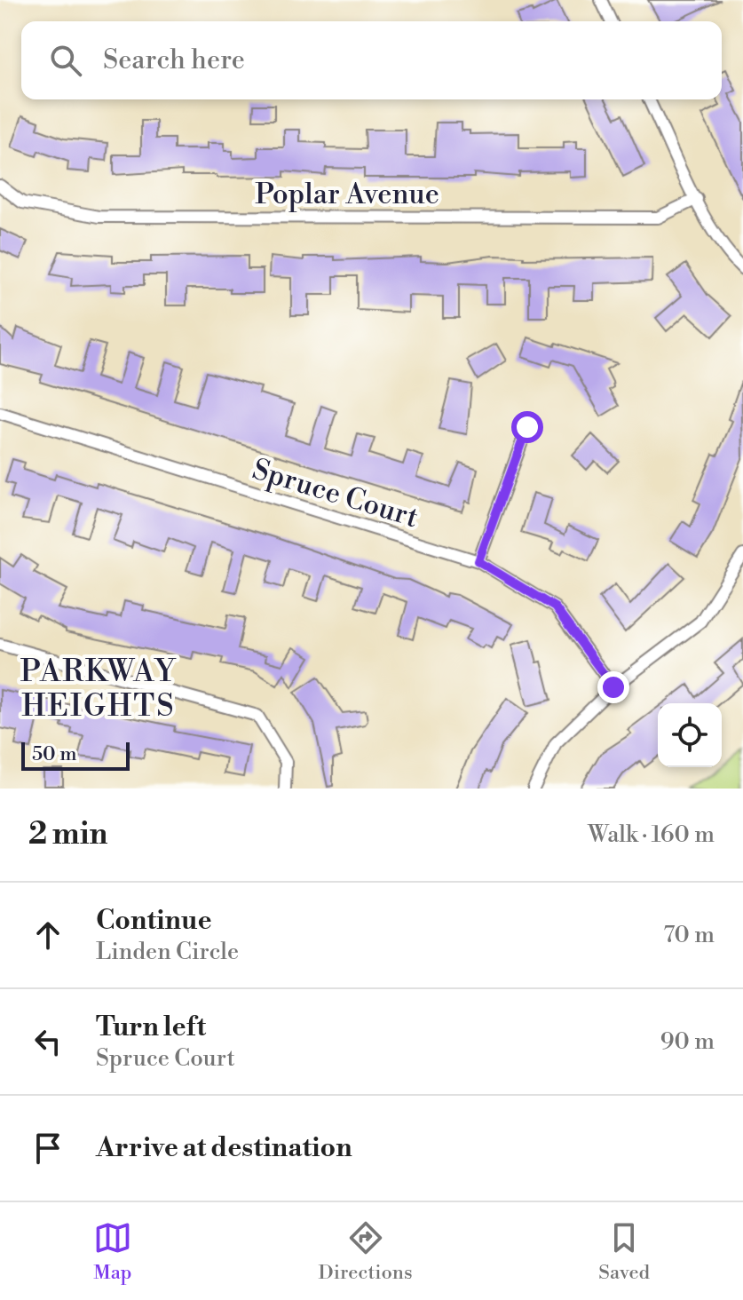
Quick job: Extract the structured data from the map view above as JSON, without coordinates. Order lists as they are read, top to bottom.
{
  "streets": {
    "street": ["Poplar Avenue", "Spruce Court"]
  },
  "districts": ["PARKWAY HEIGHTS"],
  "scale_bar": "50 m",
  "page": {
    "search": "Search here",
    "scale": "50 m",
    "heading": ["2 min", "Walk · 160 m"],
    "list": [
      ["Continue", "Linden Circle", "70 m"],
      ["Turn left", "Spruce Court", "90 m"],
      "Arrive at destination"
    ],
    "nav": ["Map", "Directions", "Saved"]
  }
}
